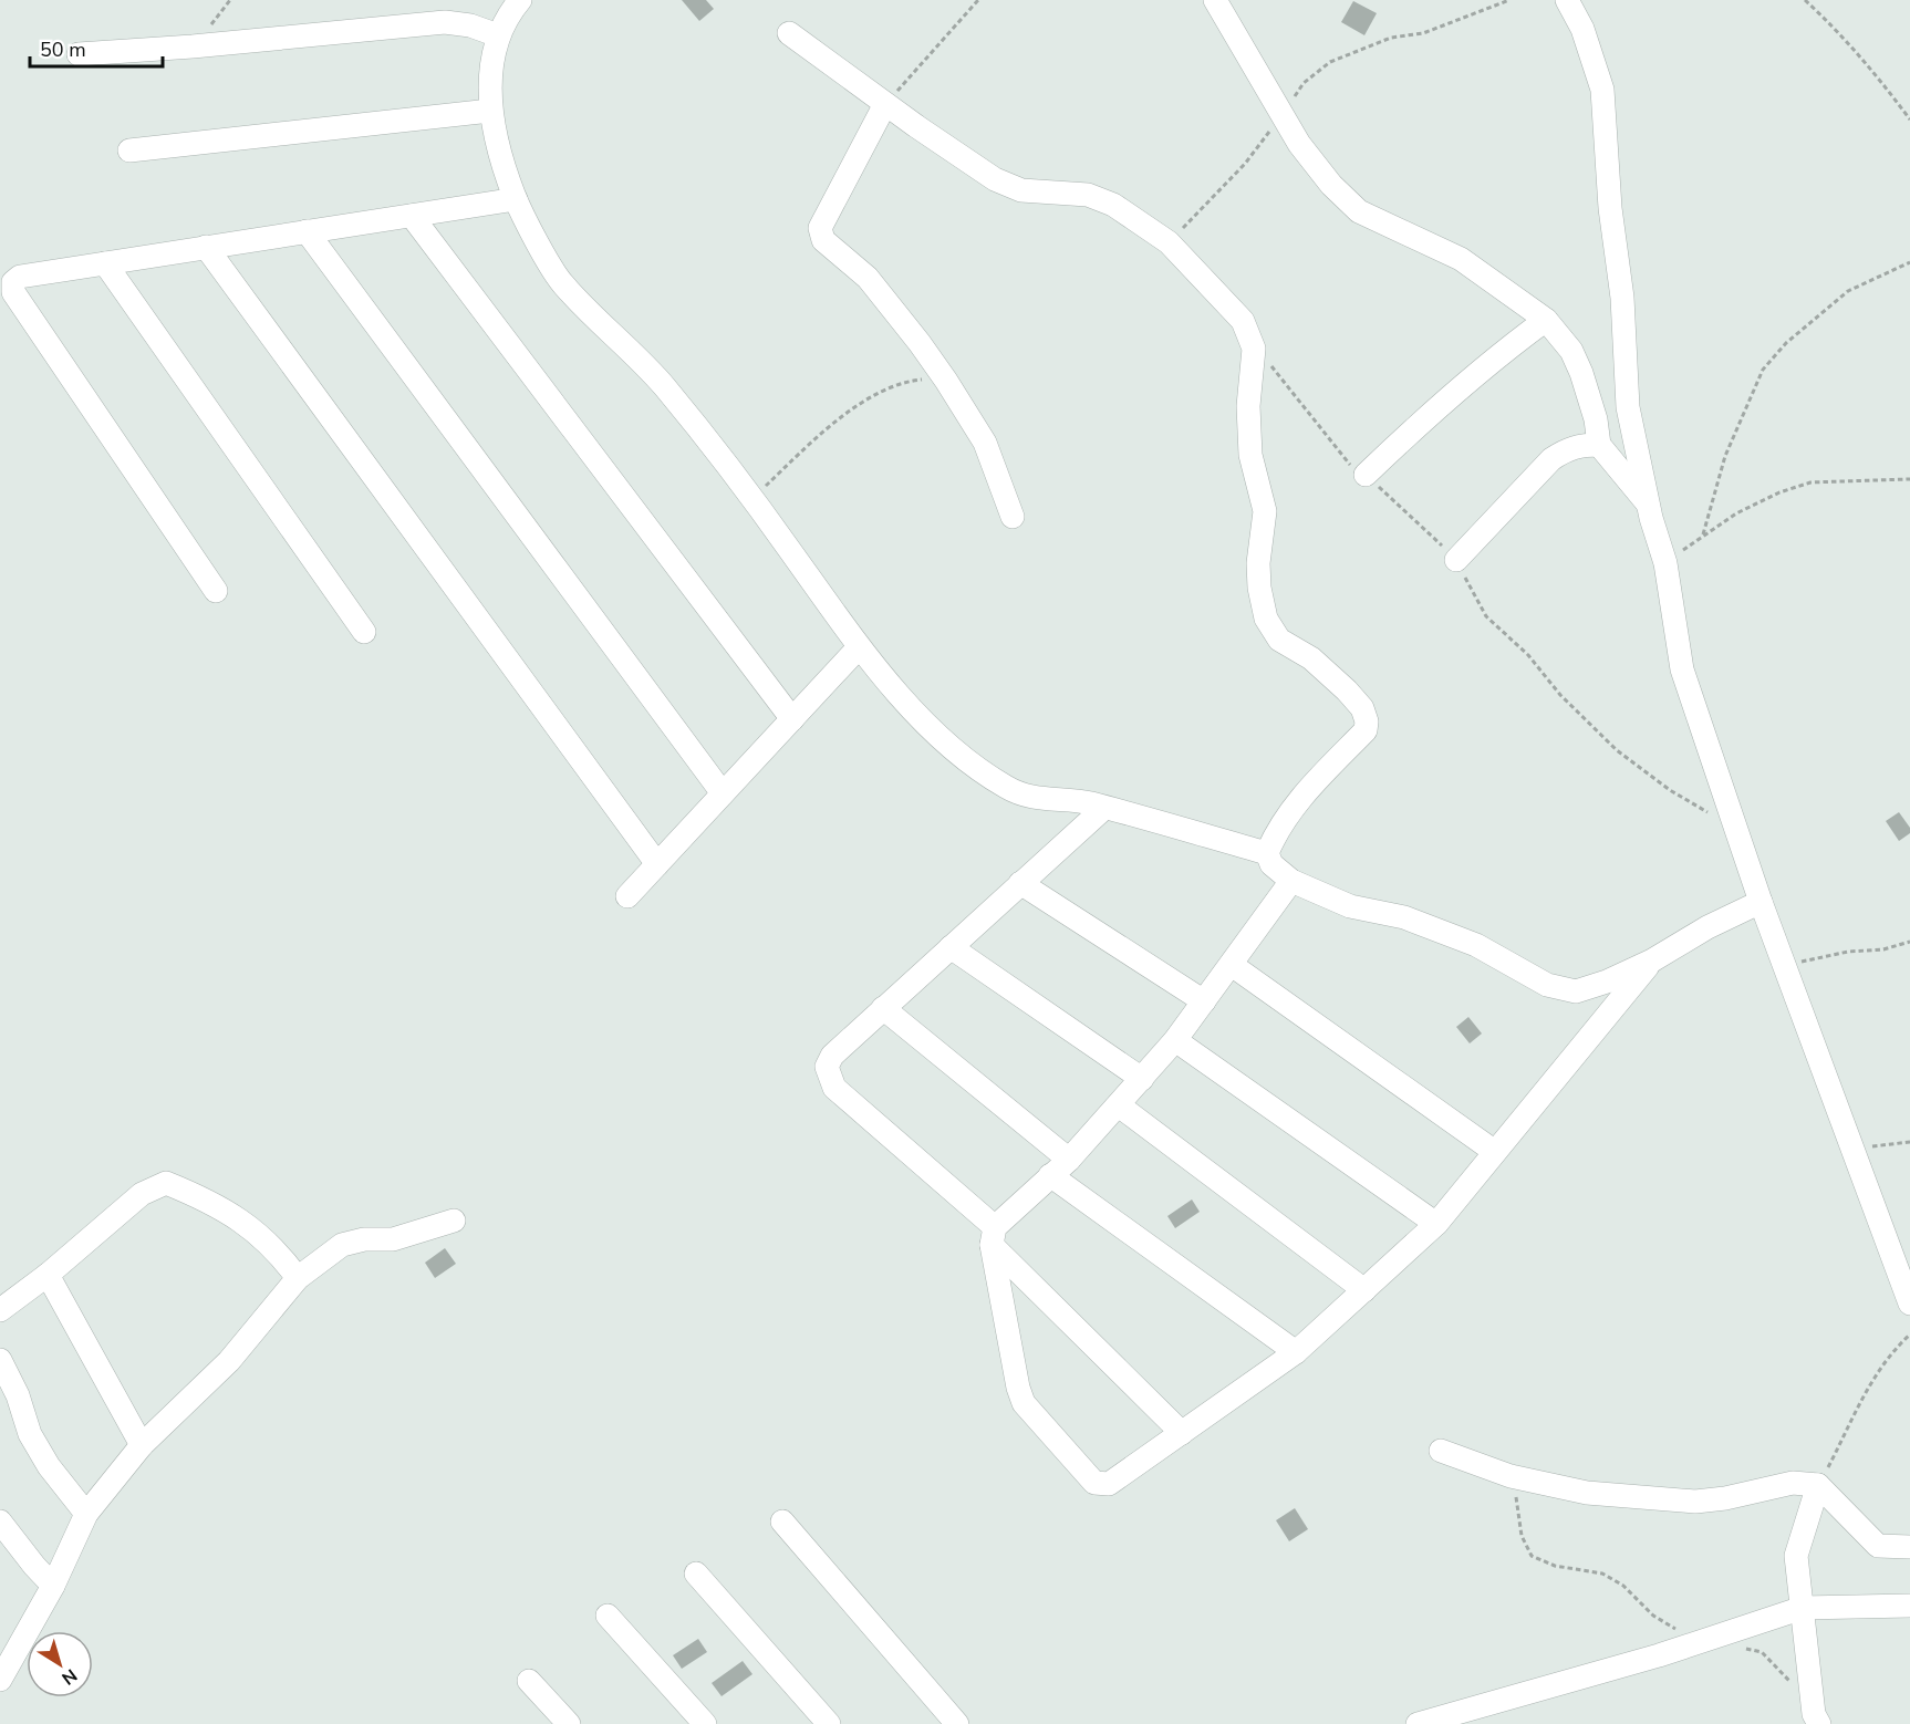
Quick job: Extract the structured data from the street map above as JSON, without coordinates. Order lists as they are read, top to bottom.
{
  "scale_bar": "50 m",
  "north": "bottom right"
}
